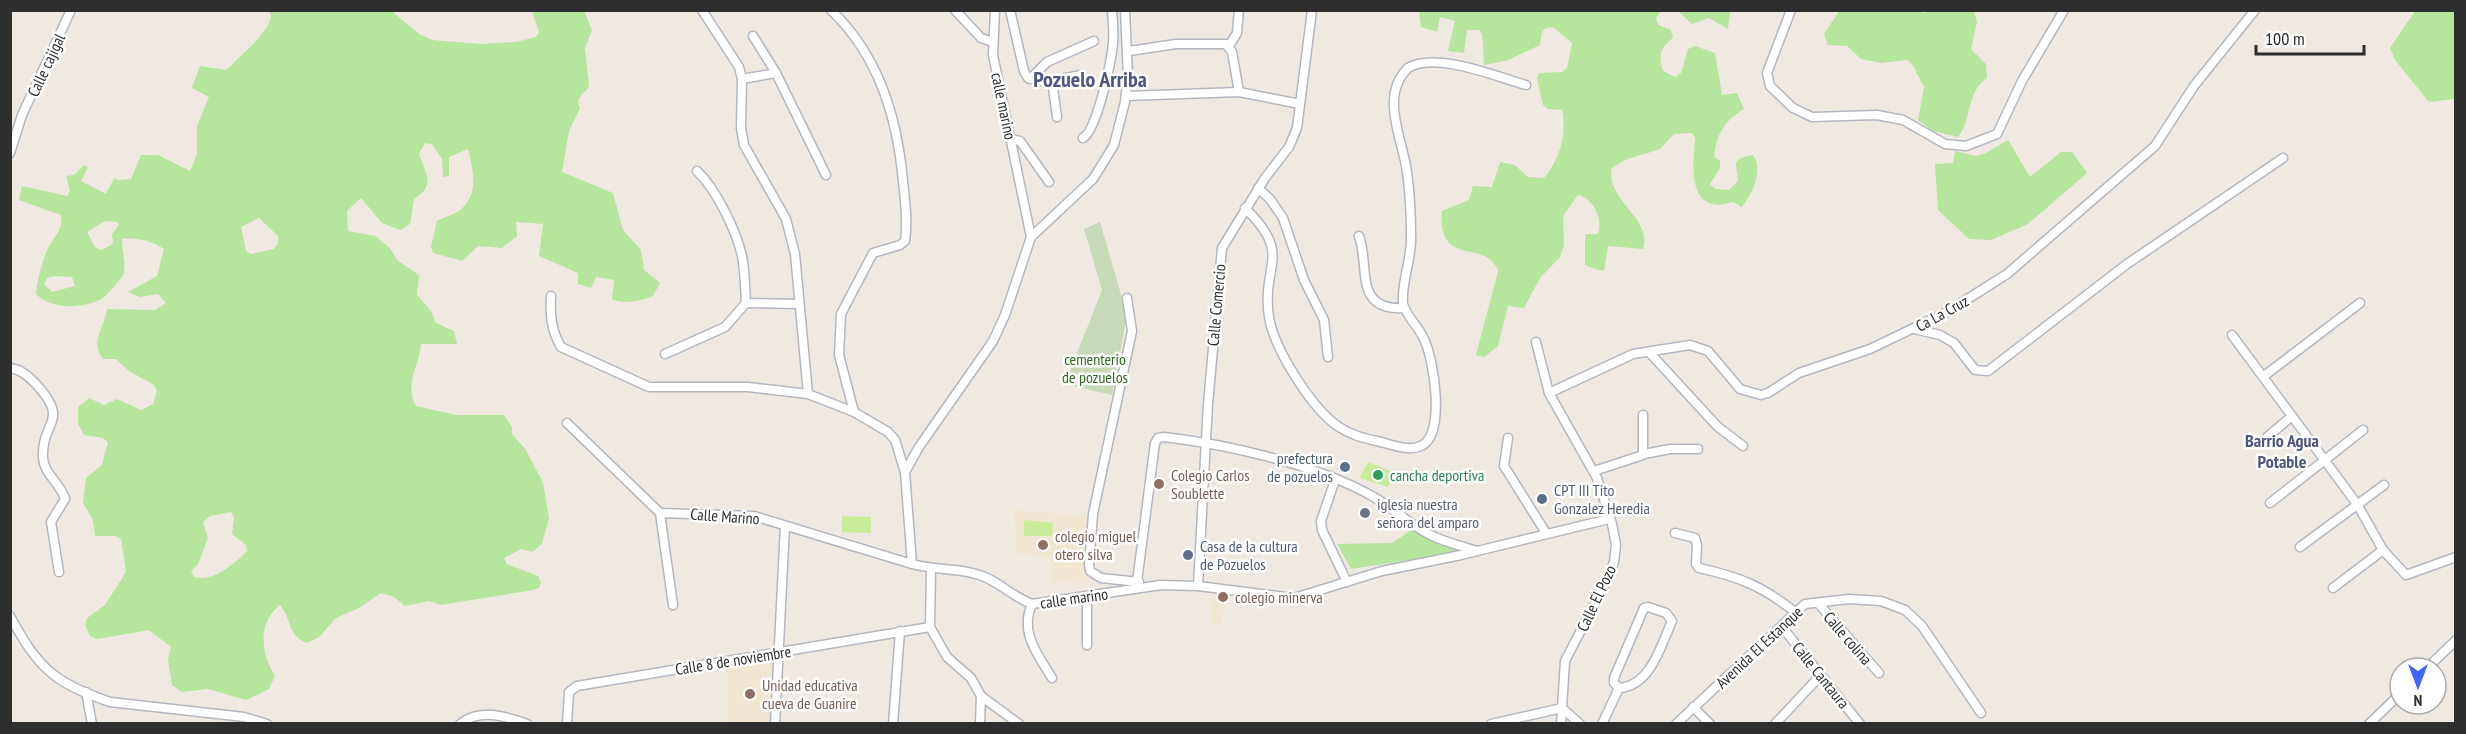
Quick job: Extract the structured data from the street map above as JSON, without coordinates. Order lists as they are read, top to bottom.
{
  "streets": {
    "street": [
      "Calle cajigal",
      "calle marino",
      "Calle Comercio",
      "Ca La Cruz",
      "Calle Marino",
      "Calle El Pozo",
      "Calle colina",
      "Avenida El Estanque",
      "Calle 8 de noviembre",
      "Calle Cantaura"
    ]
  },
  "crossings": [
    ["calle marino", "Calle Comercio"],
    ["calle marino", "Calle Marino"],
    ["calle marino", "Calle El Pozo"],
    ["Ca La Cruz", "Calle El Pozo"],
    ["Calle colina", "Avenida El Estanque"],
    ["Avenida El Estanque", "Calle Cantaura"]
  ],
  "districts": ["Pozuelo Arriba", "Barrio Agua Potable"],
  "parks": ["cementerio de pozuelos"],
  "places": [
    "prefectura de pozuelos",
    "cancha deportiva",
    "Colegio Carlos Soublette",
    "CPT III Tito Gonzalez Heredia",
    "iglesia nuestra señora del amparo",
    "colegio miguel otero silva",
    "Casa de la cultura de Pozuelos",
    "colegio minerva",
    "Unidad educativa cueva de Guanire"
  ],
  "scale_bar": "100 m",
  "north": "bottom"
}
